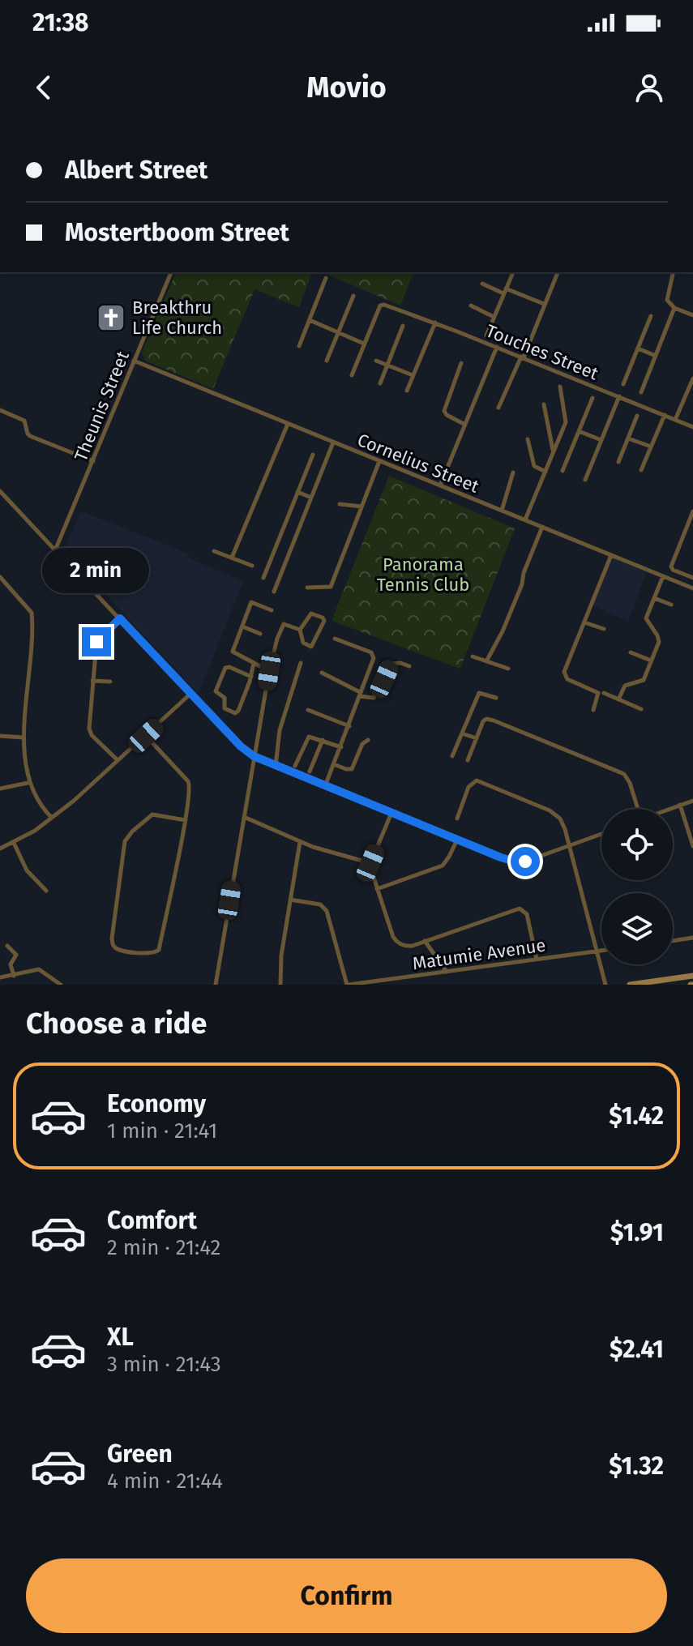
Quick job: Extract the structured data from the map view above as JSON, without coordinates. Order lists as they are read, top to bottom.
{
  "streets": {
    "street": [
      "Touches Street",
      "Theunis Street",
      "Cornelius Street",
      "Matumie Avenue"
    ]
  },
  "crossings": [
    ["Theunis Street", "Cornelius Street"]
  ],
  "parks": ["Panorama Tennis Club"],
  "places": {
    "church": ["Breakthru Life Church"]
  },
  "page": {
    "status": "21:38",
    "header": "Movio",
    "banner": ["Albert Street", "Mostertboom Street"],
    "bubble": "2 min",
    "heading": "Choose a ride",
    "list": [
      {
        "name": "Economy",
        "note": "1 min · 21:41",
        "value": "$1.42"
      },
      {
        "name": "Comfort",
        "note": "2 min · 21:42",
        "value": "$1.91"
      },
      {
        "name": "XL",
        "note": "3 min · 21:43",
        "value": "$2.41"
      },
      {
        "name": "Green",
        "note": "4 min · 21:44",
        "value": "$1.32"
      }
    ],
    "buttons": "Confirm"
  }
}
